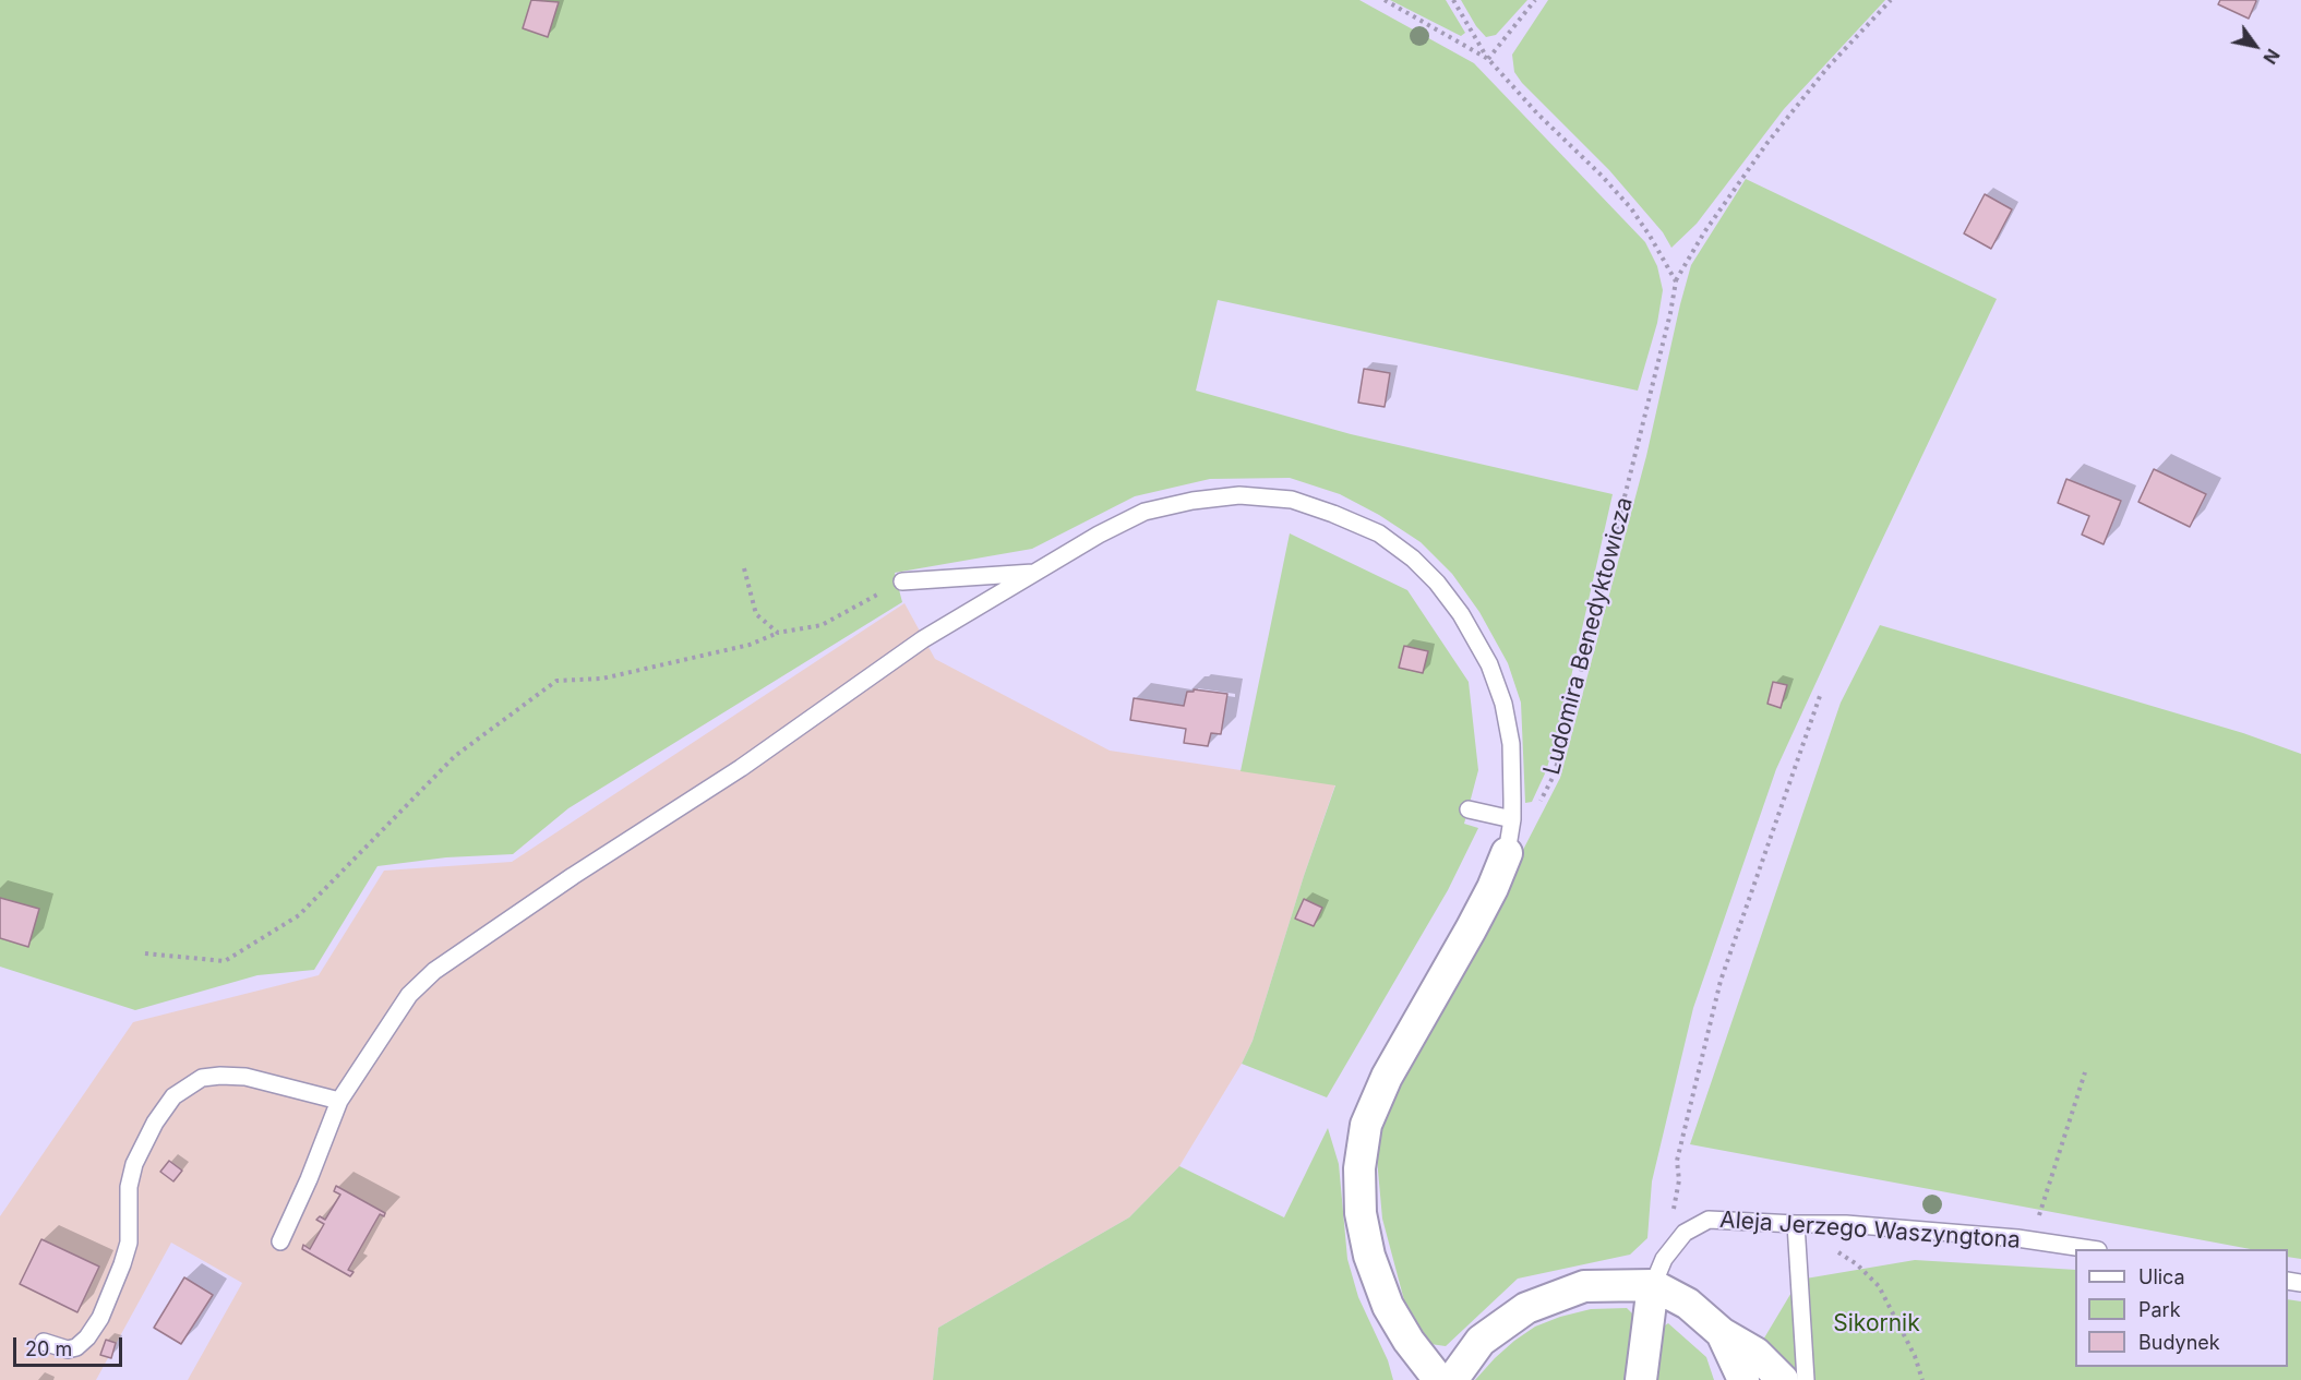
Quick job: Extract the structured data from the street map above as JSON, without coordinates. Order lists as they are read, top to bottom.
{
  "streets": {
    "lane": ["Aleja Jerzego Waszyngtona"],
    "path": ["Ludomira Benedyktowicza"]
  },
  "parks": ["Sikornik"],
  "legend": ["Ulica", "Park", "Budynek"],
  "scale_bar": "20 m",
  "north": "bottom right"
}
